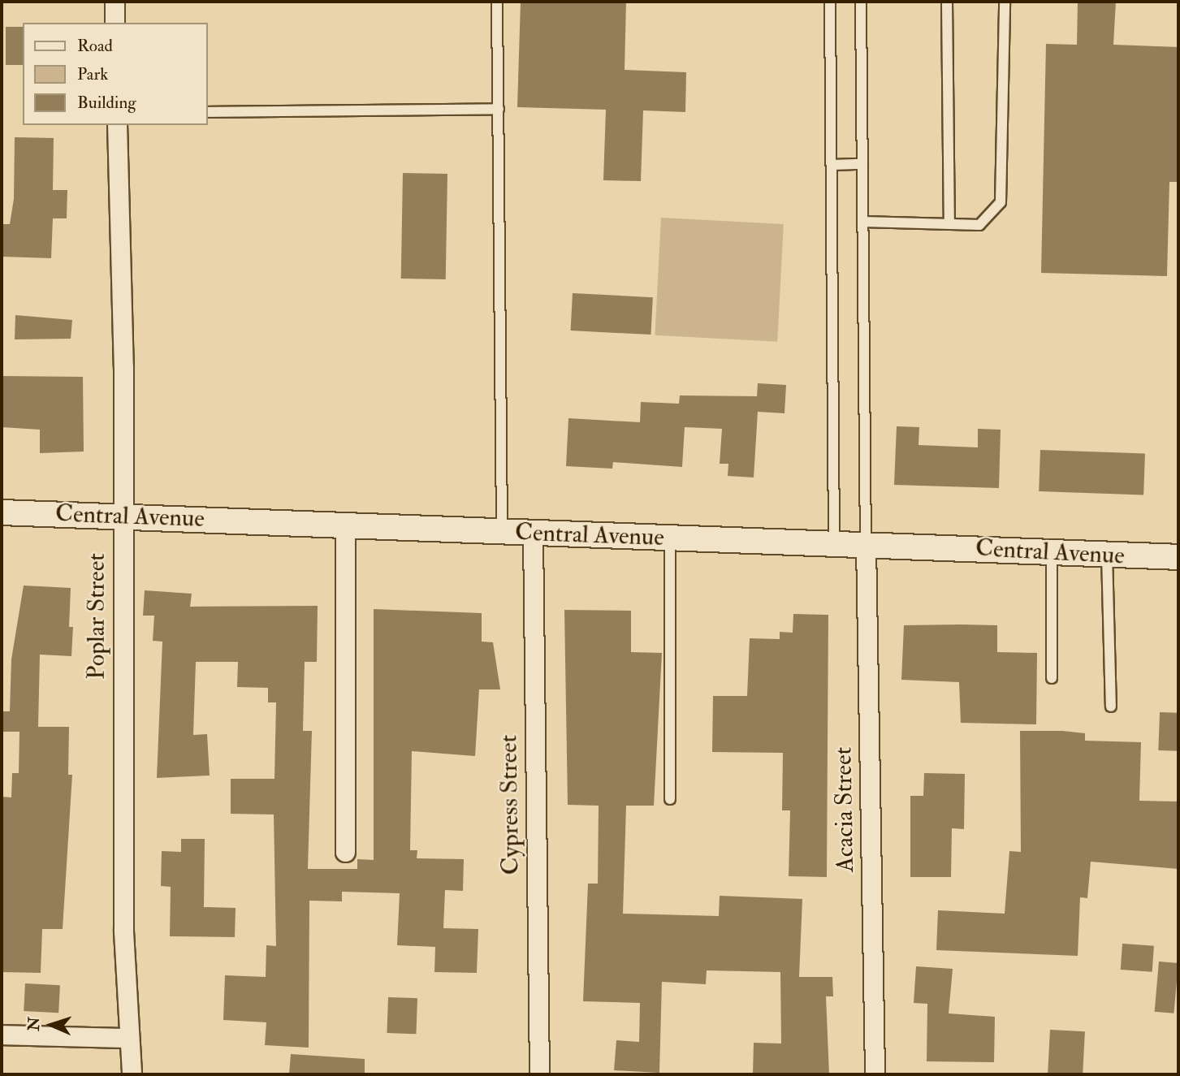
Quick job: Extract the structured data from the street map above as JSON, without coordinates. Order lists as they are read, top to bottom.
{
  "streets": {
    "street": [
      "Central Avenue",
      "Poplar Street",
      "Cypress Street",
      "Acacia Street"
    ]
  },
  "crossings": [
    ["Central Avenue", "Poplar Street"],
    ["Central Avenue", "Cypress Street"],
    ["Central Avenue", "Acacia Street"]
  ],
  "legend": ["Road", "Park", "Building"],
  "north": "left"
}
